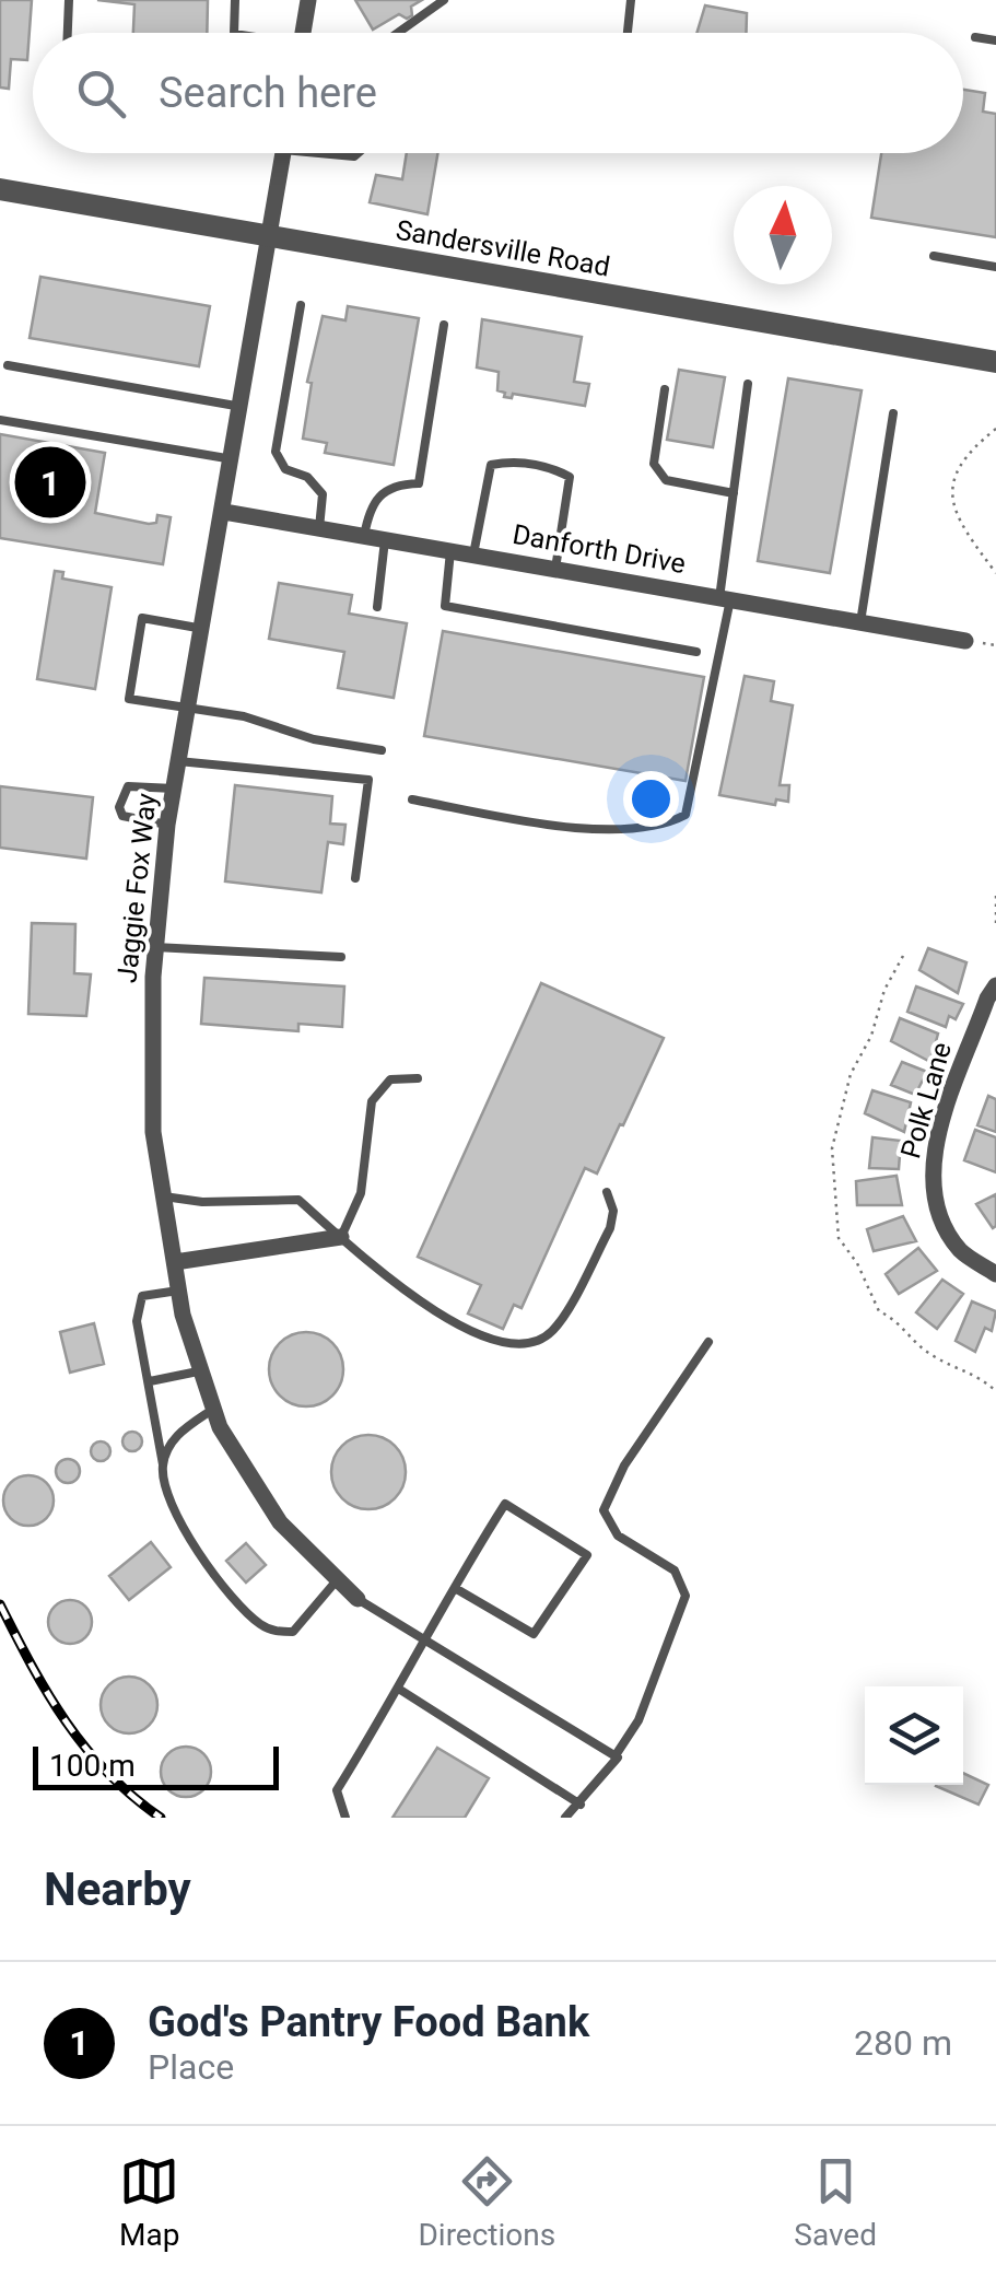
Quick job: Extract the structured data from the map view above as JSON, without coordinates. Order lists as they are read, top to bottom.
{
  "streets": {
    "street": [
      "Sandersville Road",
      "Danforth Drive",
      "Jaggie Fox Way",
      "Polk Lane"
    ]
  },
  "crossings": [
    ["Sandersville Road", "Jaggie Fox Way"],
    ["Danforth Drive", "Jaggie Fox Way"]
  ],
  "scale_bar": "100 m",
  "north": "top",
  "page": {
    "search": "Search here",
    "pins": "1",
    "scale": "100 m",
    "heading": "Nearby",
    "list": [
      {
        "mark": "1",
        "name": "God's Pantry Food Bank",
        "note": "Place",
        "value": "280 m"
      }
    ],
    "nav": ["Map", "Directions", "Saved"]
  }
}
